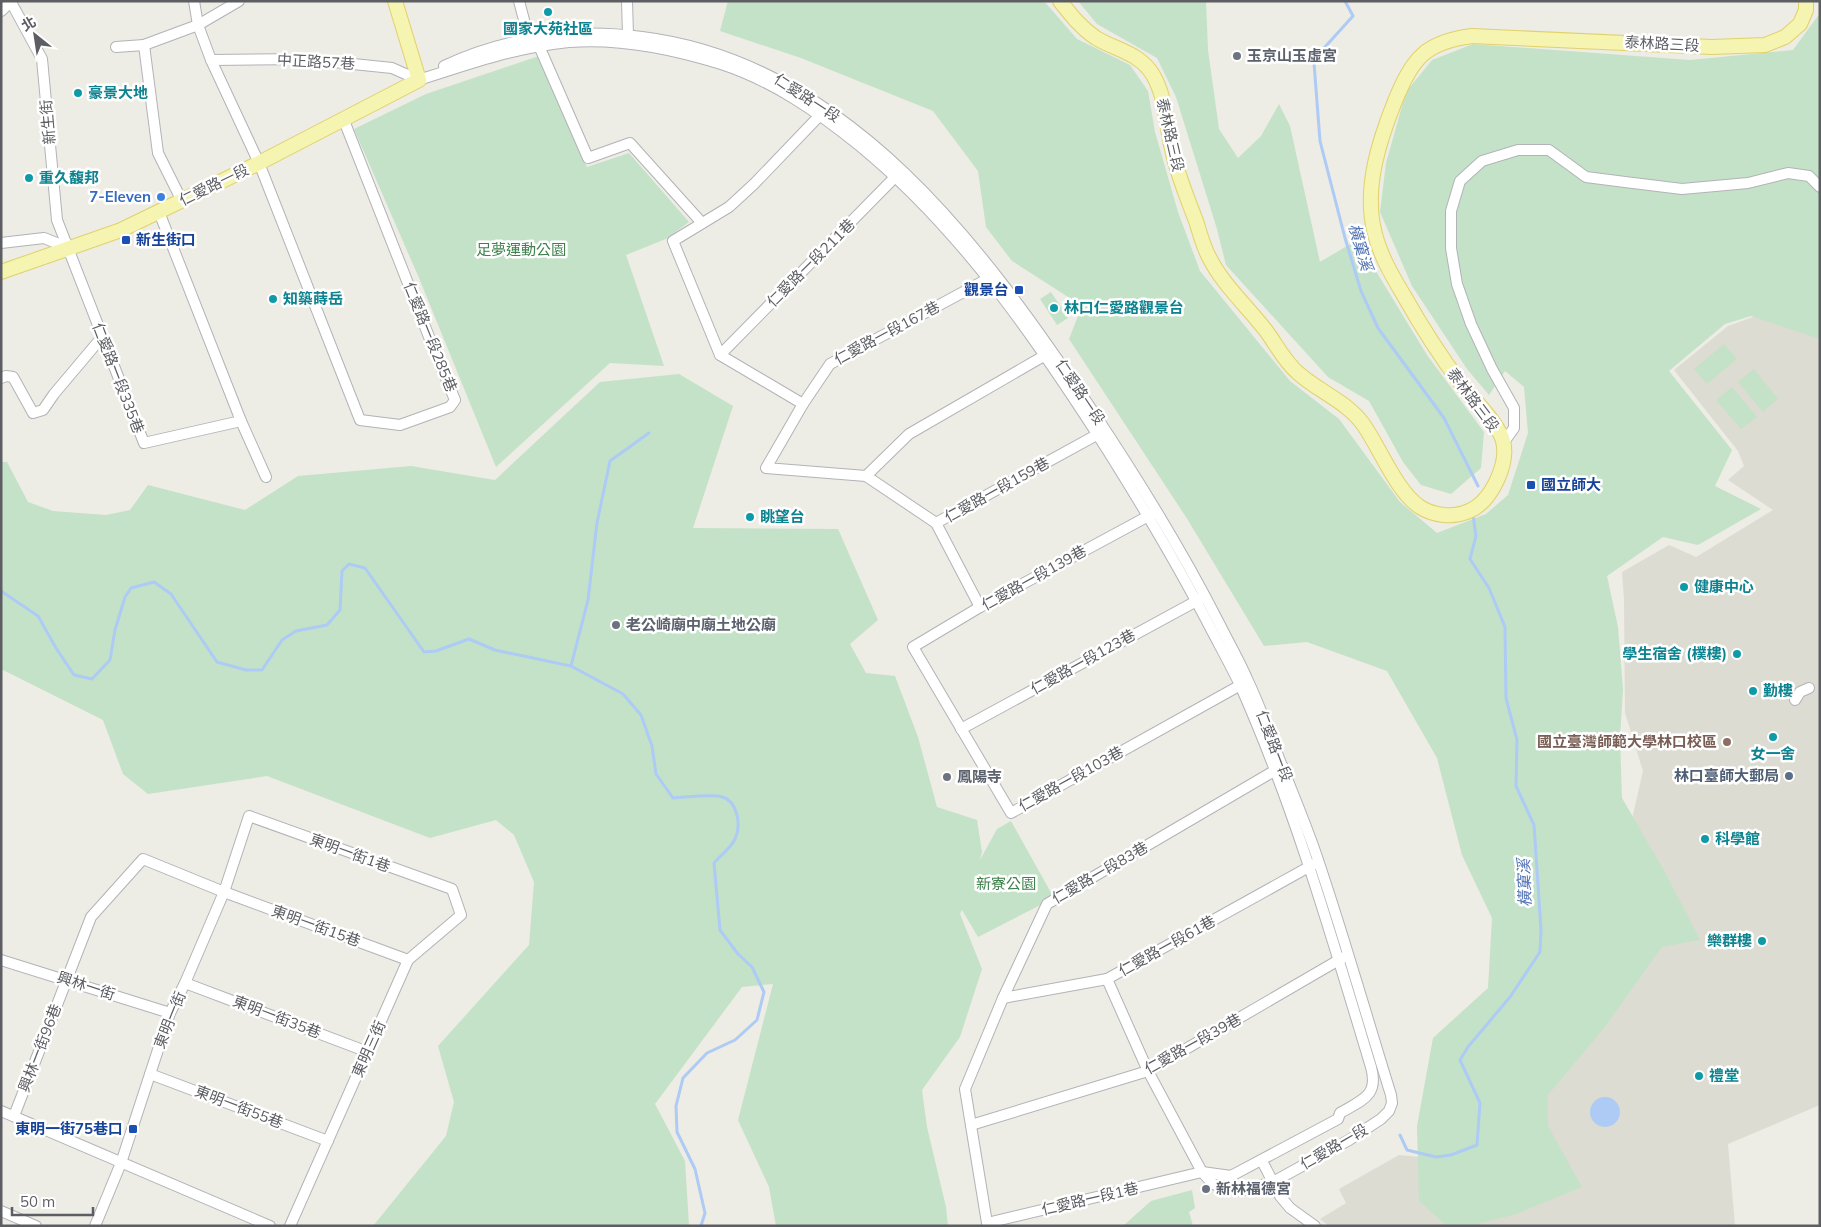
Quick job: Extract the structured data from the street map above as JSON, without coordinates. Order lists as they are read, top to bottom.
{
  "streets": {
    "main road": ["泰林路三段", "仁愛路一段"],
    "street": [
      "中正路57巷",
      "新生街",
      "仁愛路一段211巷",
      "仁愛路一段167巷",
      "仁愛路一段285巷",
      "仁愛路一段335巷",
      "仁愛路一段159巷",
      "仁愛路一段139巷",
      "仁愛路一段123巷",
      "仁愛路一段103巷",
      "東明一街1巷",
      "仁愛路一段83巷",
      "東明一街15巷",
      "仁愛路一段61巷",
      "興林一街",
      "東明一街35巷",
      "東明一街",
      "仁愛路一段39巷",
      "興林一街96巷",
      "東明三街",
      "東明一街55巷",
      "仁愛路一段1巷"
    ]
  },
  "crossings": [
    ["中正路57巷", "仁愛路一段"],
    ["仁愛路一段", "新生街"],
    ["仁愛路一段", "仁愛路一段211巷"],
    ["仁愛路一段", "仁愛路一段167巷"],
    ["仁愛路一段", "仁愛路一段285巷"],
    ["仁愛路一段", "仁愛路一段335巷"],
    ["仁愛路一段", "仁愛路一段159巷"],
    ["仁愛路一段", "仁愛路一段139巷"],
    ["仁愛路一段", "仁愛路一段123巷"],
    ["仁愛路一段", "仁愛路一段103巷"],
    ["仁愛路一段", "仁愛路一段83巷"],
    ["仁愛路一段", "仁愛路一段61巷"],
    ["仁愛路一段", "仁愛路一段39巷"],
    ["仁愛路一段", "仁愛路一段1巷"],
    ["新生街", "仁愛路一段335巷"],
    ["仁愛路一段167巷", "仁愛路一段159巷"],
    ["仁愛路一段139巷", "仁愛路一段103巷"],
    ["仁愛路一段123巷", "仁愛路一段103巷"],
    ["東明一街1巷", "東明一街"],
    ["東明一街1巷", "東明三街"],
    ["仁愛路一段83巷", "仁愛路一段61巷"],
    ["仁愛路一段83巷", "仁愛路一段39巷"],
    ["仁愛路一段83巷", "仁愛路一段1巷"],
    ["東明一街15巷", "興林一街"],
    ["東明一街15巷", "東明一街"],
    ["東明一街15巷", "興林一街96巷"],
    ["東明一街15巷", "東明三街"],
    ["興林一街", "東明一街"],
    ["興林一街", "興林一街96巷"],
    ["東明一街35巷", "東明一街"],
    ["東明一街35巷", "東明三街"],
    ["東明一街", "東明一街55巷"],
    ["仁愛路一段39巷", "仁愛路一段1巷"],
    ["東明三街", "東明一街55巷"]
  ],
  "water": ["橫窠溪"],
  "parks": ["足夢運動公園", "新寮公園"],
  "places": {
    "other": [
      "國家大苑社區",
      "玉京山玉虛宮",
      "豪景大地",
      "重久馥邦",
      "7-Eleven",
      "知築蒔岳",
      "林口仁愛路觀景台",
      "眺望台",
      "健康中心",
      "老公崎廟中廟土地公廟",
      "學生宿舍 (樸樓)",
      "勤樓",
      "女一舍",
      "國立臺灣師範大學林口校區",
      "林口臺師大郵局",
      "鳳陽寺",
      "科學館",
      "樂群樓",
      "禮堂",
      "新林福德宮"
    ],
    "transit": [
      "新生街口",
      "觀景台",
      "國立師大",
      "東明一街75巷口"
    ]
  },
  "scale_bar": "50 m",
  "north": "top left"
}
